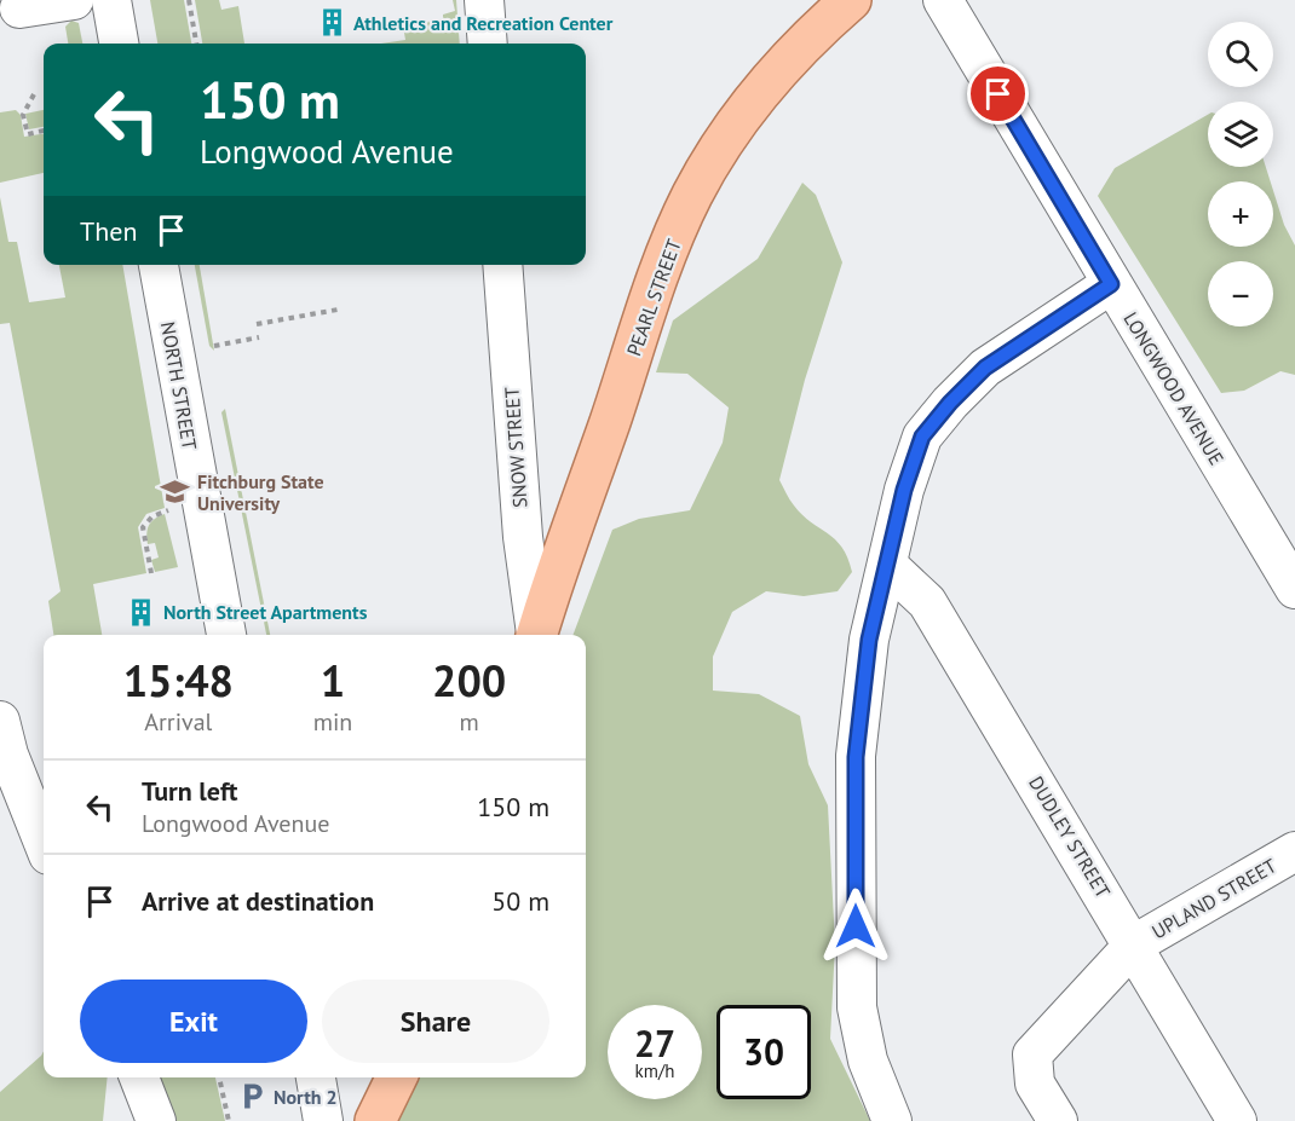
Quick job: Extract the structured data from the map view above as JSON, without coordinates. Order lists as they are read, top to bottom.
{
  "streets": {
    "main road": ["PEARL STREET"],
    "street": [
      "NORTH STREET",
      "LONGWOOD AVENUE",
      "SNOW STREET",
      "DUDLEY STREET",
      "UPLAND STREET"
    ]
  },
  "crossings": [
    ["DUDLEY STREET", "UPLAND STREET"]
  ],
  "places": {
    "building": ["Athletics and Recreation Center", "North Street Apartments"],
    "school or university": ["Fitchburg State University"],
    "parking": ["North 2"]
  },
  "page": {
    "map_buttons": ["+", "−"],
    "turn": ["150 m", "Longwood Avenue"],
    "then": "Then",
    "eta": [
      "15:48",
      "Arrival",
      "1",
      "min",
      "200",
      "m"
    ],
    "list": [
      {
        "name": "Turn left",
        "note": "Longwood Avenue",
        "value": "150 m"
      },
      {
        "name": "Arrive at destination",
        "value": "50 m"
      }
    ],
    "buttons": ["Exit", "Share"],
    "speed": "27 km/h",
    "limit": "30"
  }
}
